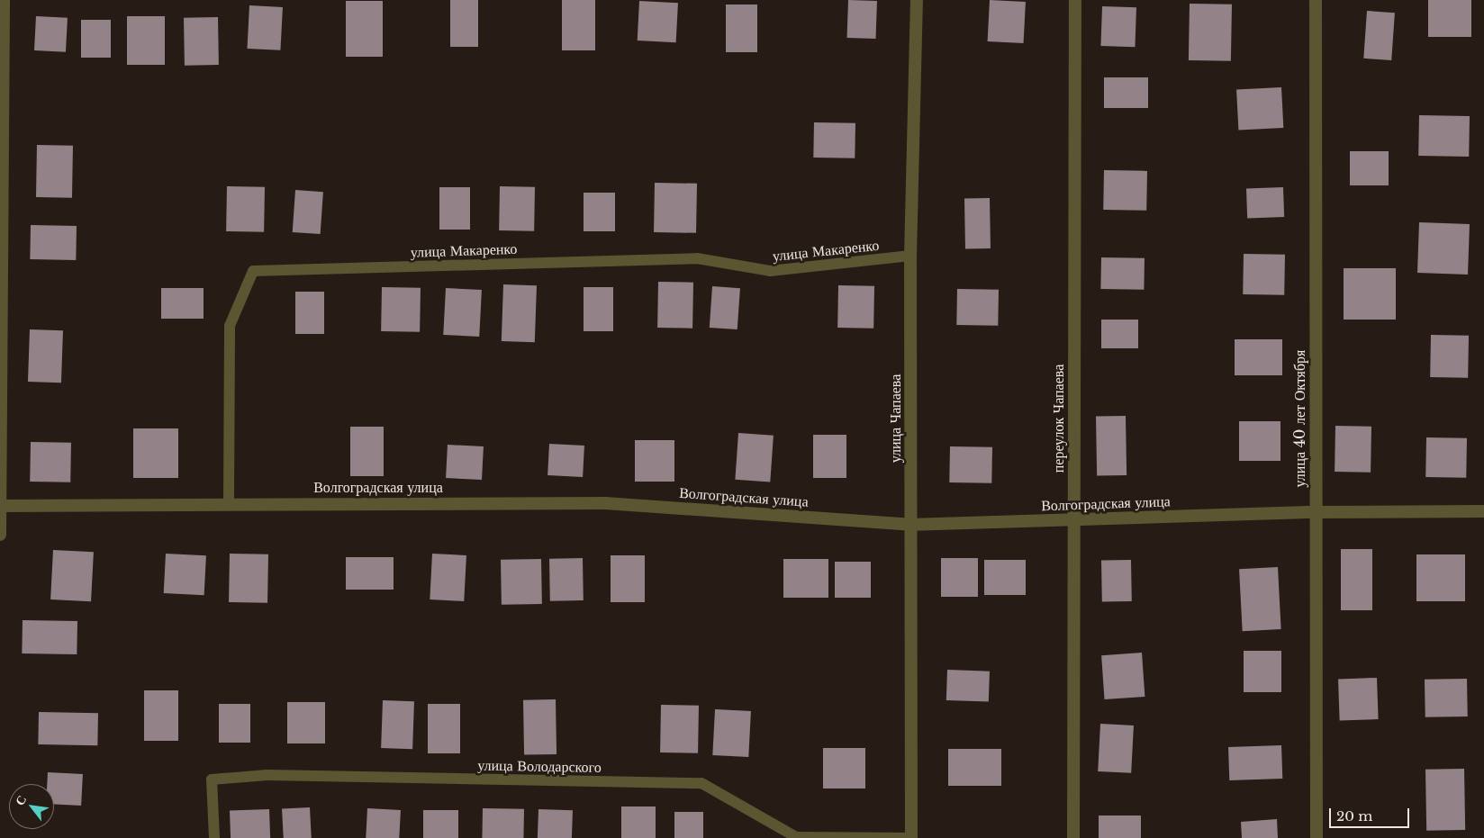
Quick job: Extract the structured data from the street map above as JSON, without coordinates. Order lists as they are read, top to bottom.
{
  "streets": {
    "street": [
      "улица Чапаева",
      "переулок Чапаева",
      "улица 40 лет Октября",
      "Волгоградская улица"
    ],
    "lane": ["улица Макаренко", "улица Володарского"]
  },
  "crossings": [
    ["улица Макаренко", "улица Чапаева"],
    ["улица Макаренко", "Волгоградская улица"],
    ["улица Чапаева", "Волгоградская улица"],
    ["улица Чапаева", "улица Володарского"],
    ["переулок Чапаева", "Волгоградская улица"],
    ["улица 40 лет Октября", "Волгоградская улица"]
  ],
  "scale_bar": "20 m",
  "north": "top left"
}
